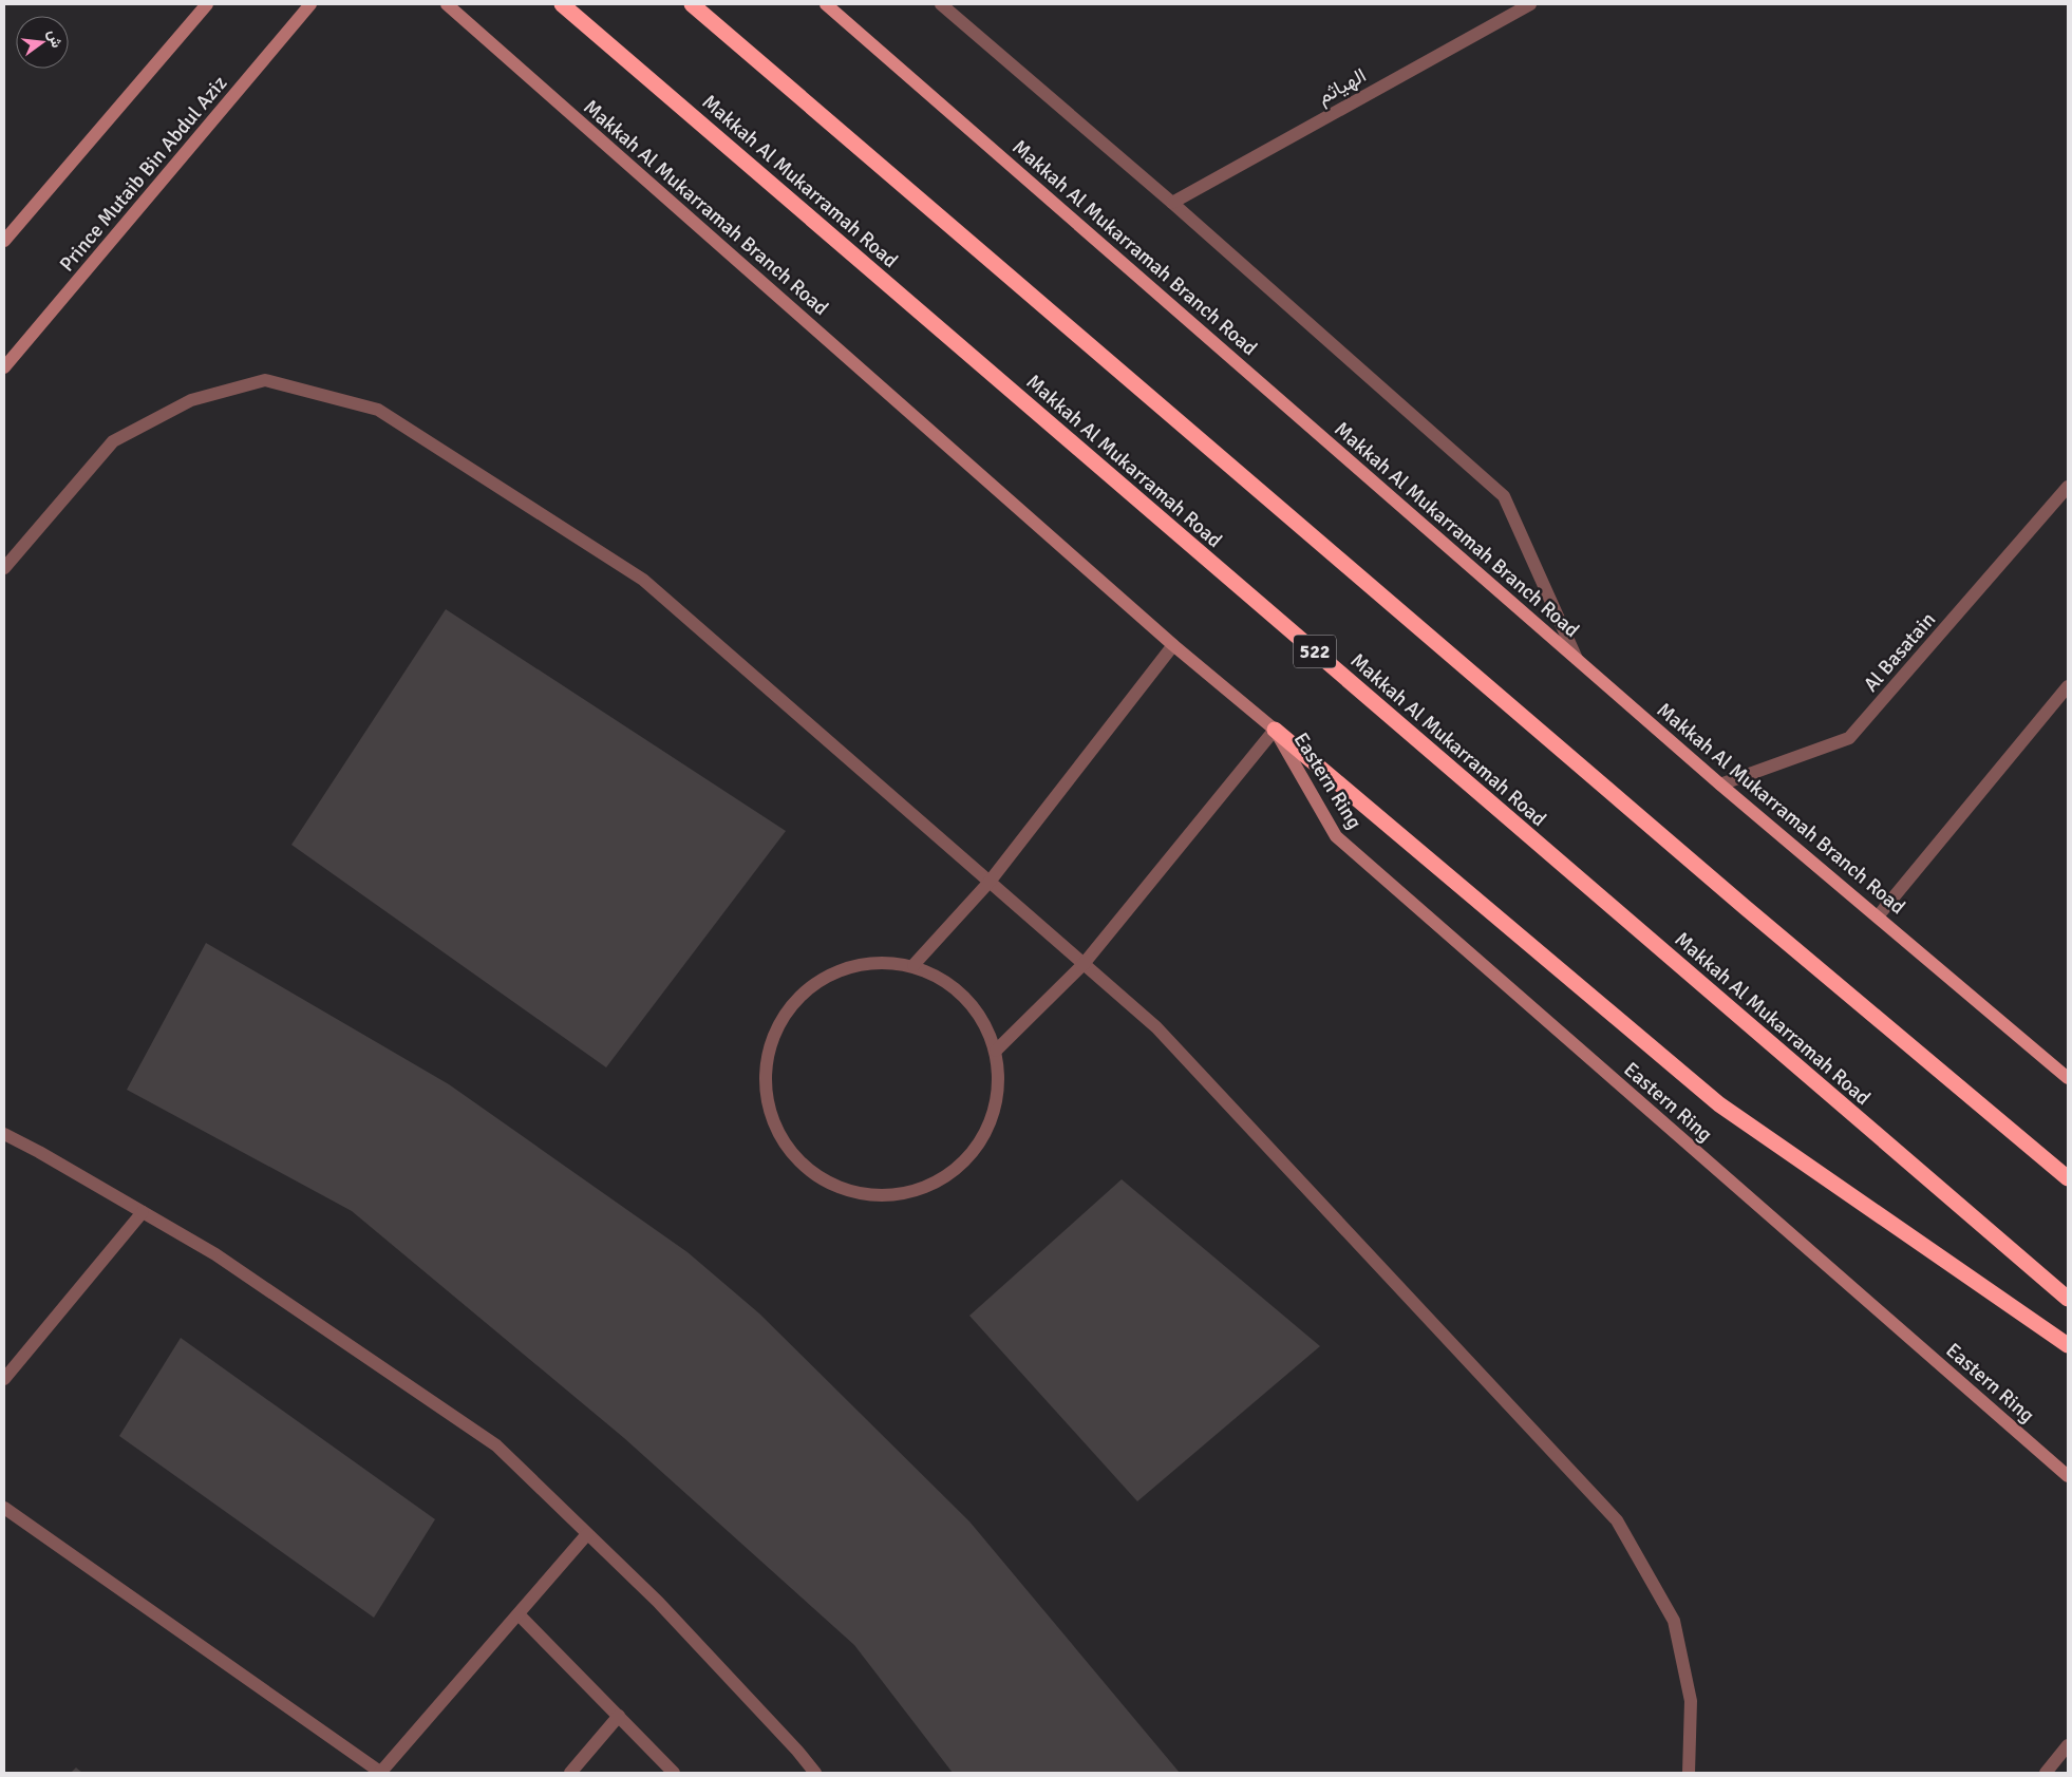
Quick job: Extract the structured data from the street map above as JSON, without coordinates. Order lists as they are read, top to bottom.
{
  "streets": {
    "highway": ["Makkah Al Mukarramah Road", "522"],
    "main road": ["Prince Mutaib Bin Abdul Aziz", "Makkah Al Mukarramah Branch Road", "Eastern Ring"],
    "street": ["الهياثم", "Al Basatain"]
  },
  "crossings": [
    ["Makkah Al Mukarramah Branch Road", "Al Basatain"],
    ["Makkah Al Mukarramah Branch Road", "Eastern Ring"]
  ],
  "north": "right"
}
